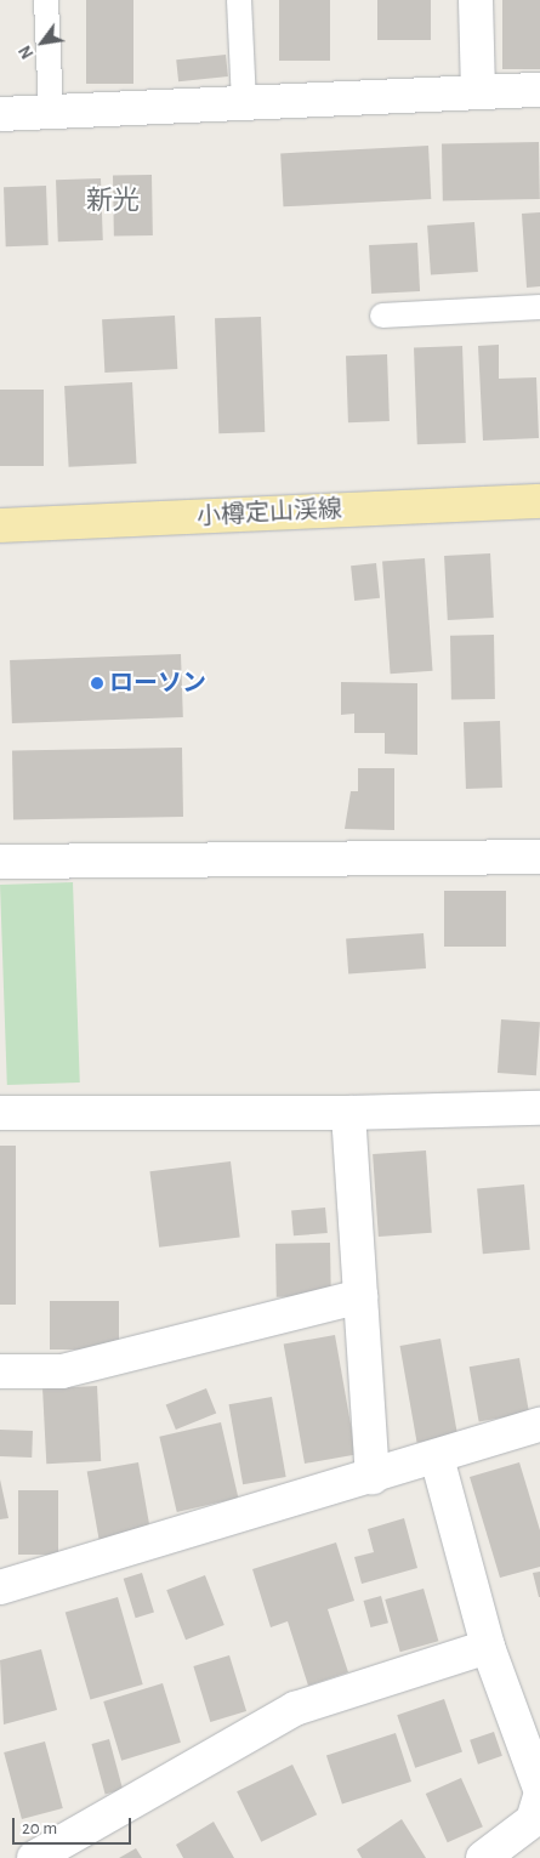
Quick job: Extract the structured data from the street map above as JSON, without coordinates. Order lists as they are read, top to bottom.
{
  "streets": {
    "main road": ["小樽定山渓線"]
  },
  "districts": ["新光"],
  "places": ["ローソン"],
  "scale_bar": "20 m",
  "north": "bottom left"
}
